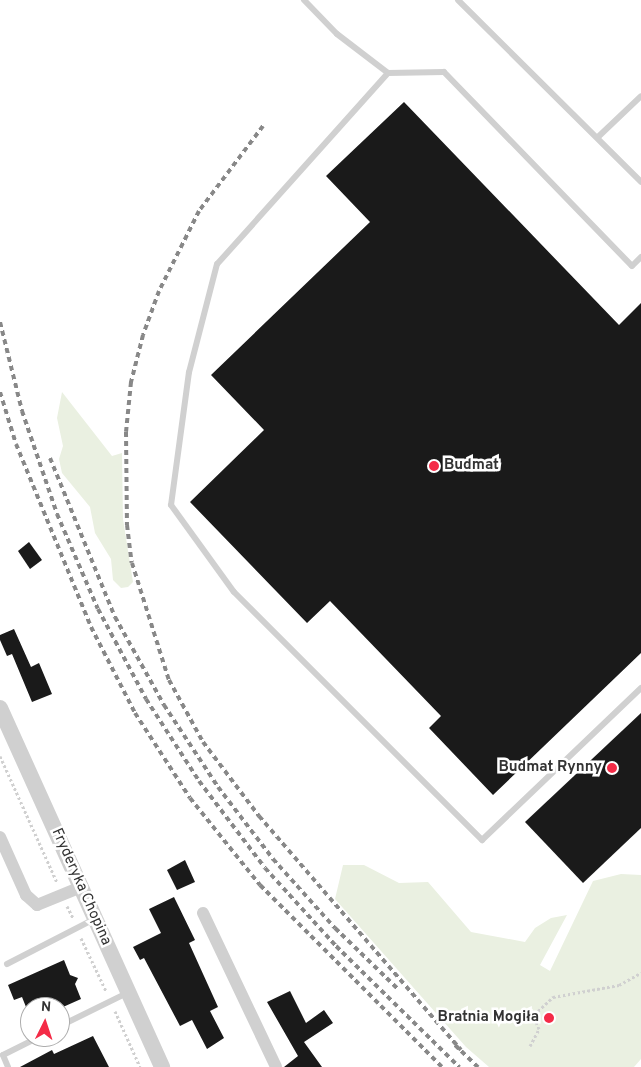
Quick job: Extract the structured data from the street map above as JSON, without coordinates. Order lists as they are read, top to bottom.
{
  "streets": {
    "street": ["Fryderyka Chopina"]
  },
  "places": ["Budmat", "Budmat Rynny", "Bratnia Mogiła"],
  "north": "top"
}
